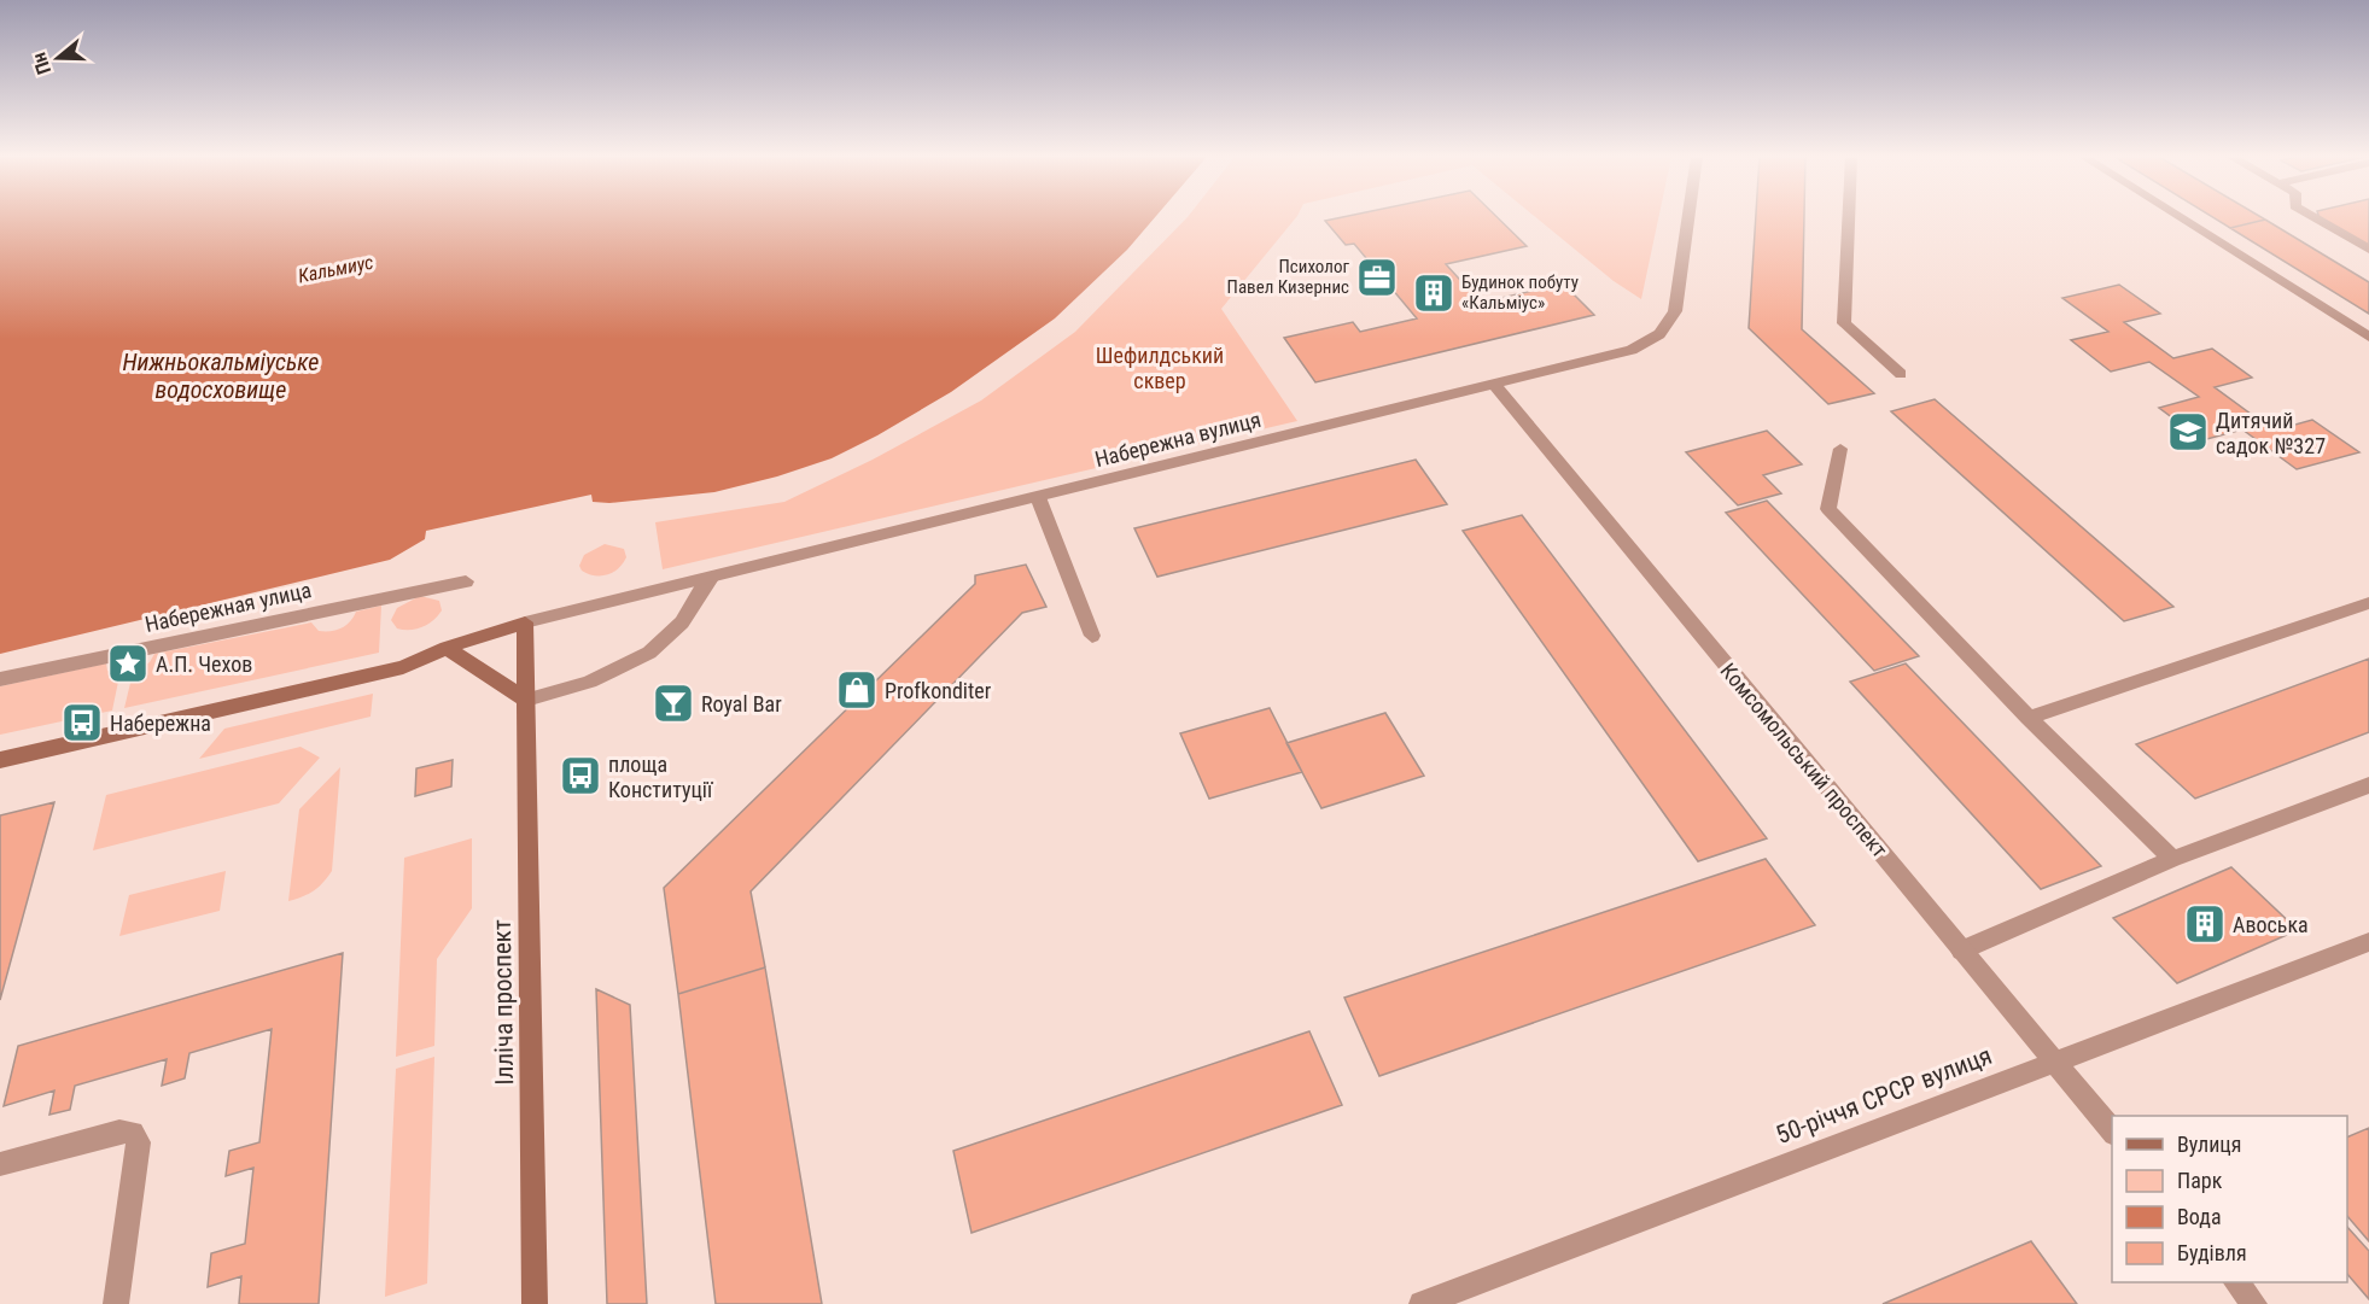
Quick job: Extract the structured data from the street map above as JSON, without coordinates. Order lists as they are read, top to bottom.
{
  "streets": {
    "main road": ["Ілліча проспект"],
    "street": [
      "Набережна вулиця",
      "Набережная улица",
      "Комсомольський проспект",
      "50-річчя СРСР вулиця"
    ]
  },
  "crossings": [
    ["Набережна вулиця", "Комсомольський проспект"],
    ["Набережна вулиця", "Ілліча проспект"],
    ["Комсомольський проспект", "50-річчя СРСР вулиця"]
  ],
  "water": ["Кальмиус", "Нижньокальміуське водосховище"],
  "parks": ["Шефилдський сквер"],
  "places": {
    "office": ["Психолог Павел Кизернис"],
    "building": ["Будинок побуту «Кальміус»", "Авоська"],
    "school or university": ["Дитячий садок №327"],
    "place": ["А.П. Чехов"],
    "shop": ["Profkonditer"],
    "bar": ["Royal Bar"],
    "bus stop": ["Набережна", "площа Конституції"]
  },
  "legend": [
    "Вулиця",
    "Парк",
    "Вода",
    "Будівля"
  ],
  "north": "left"
}
